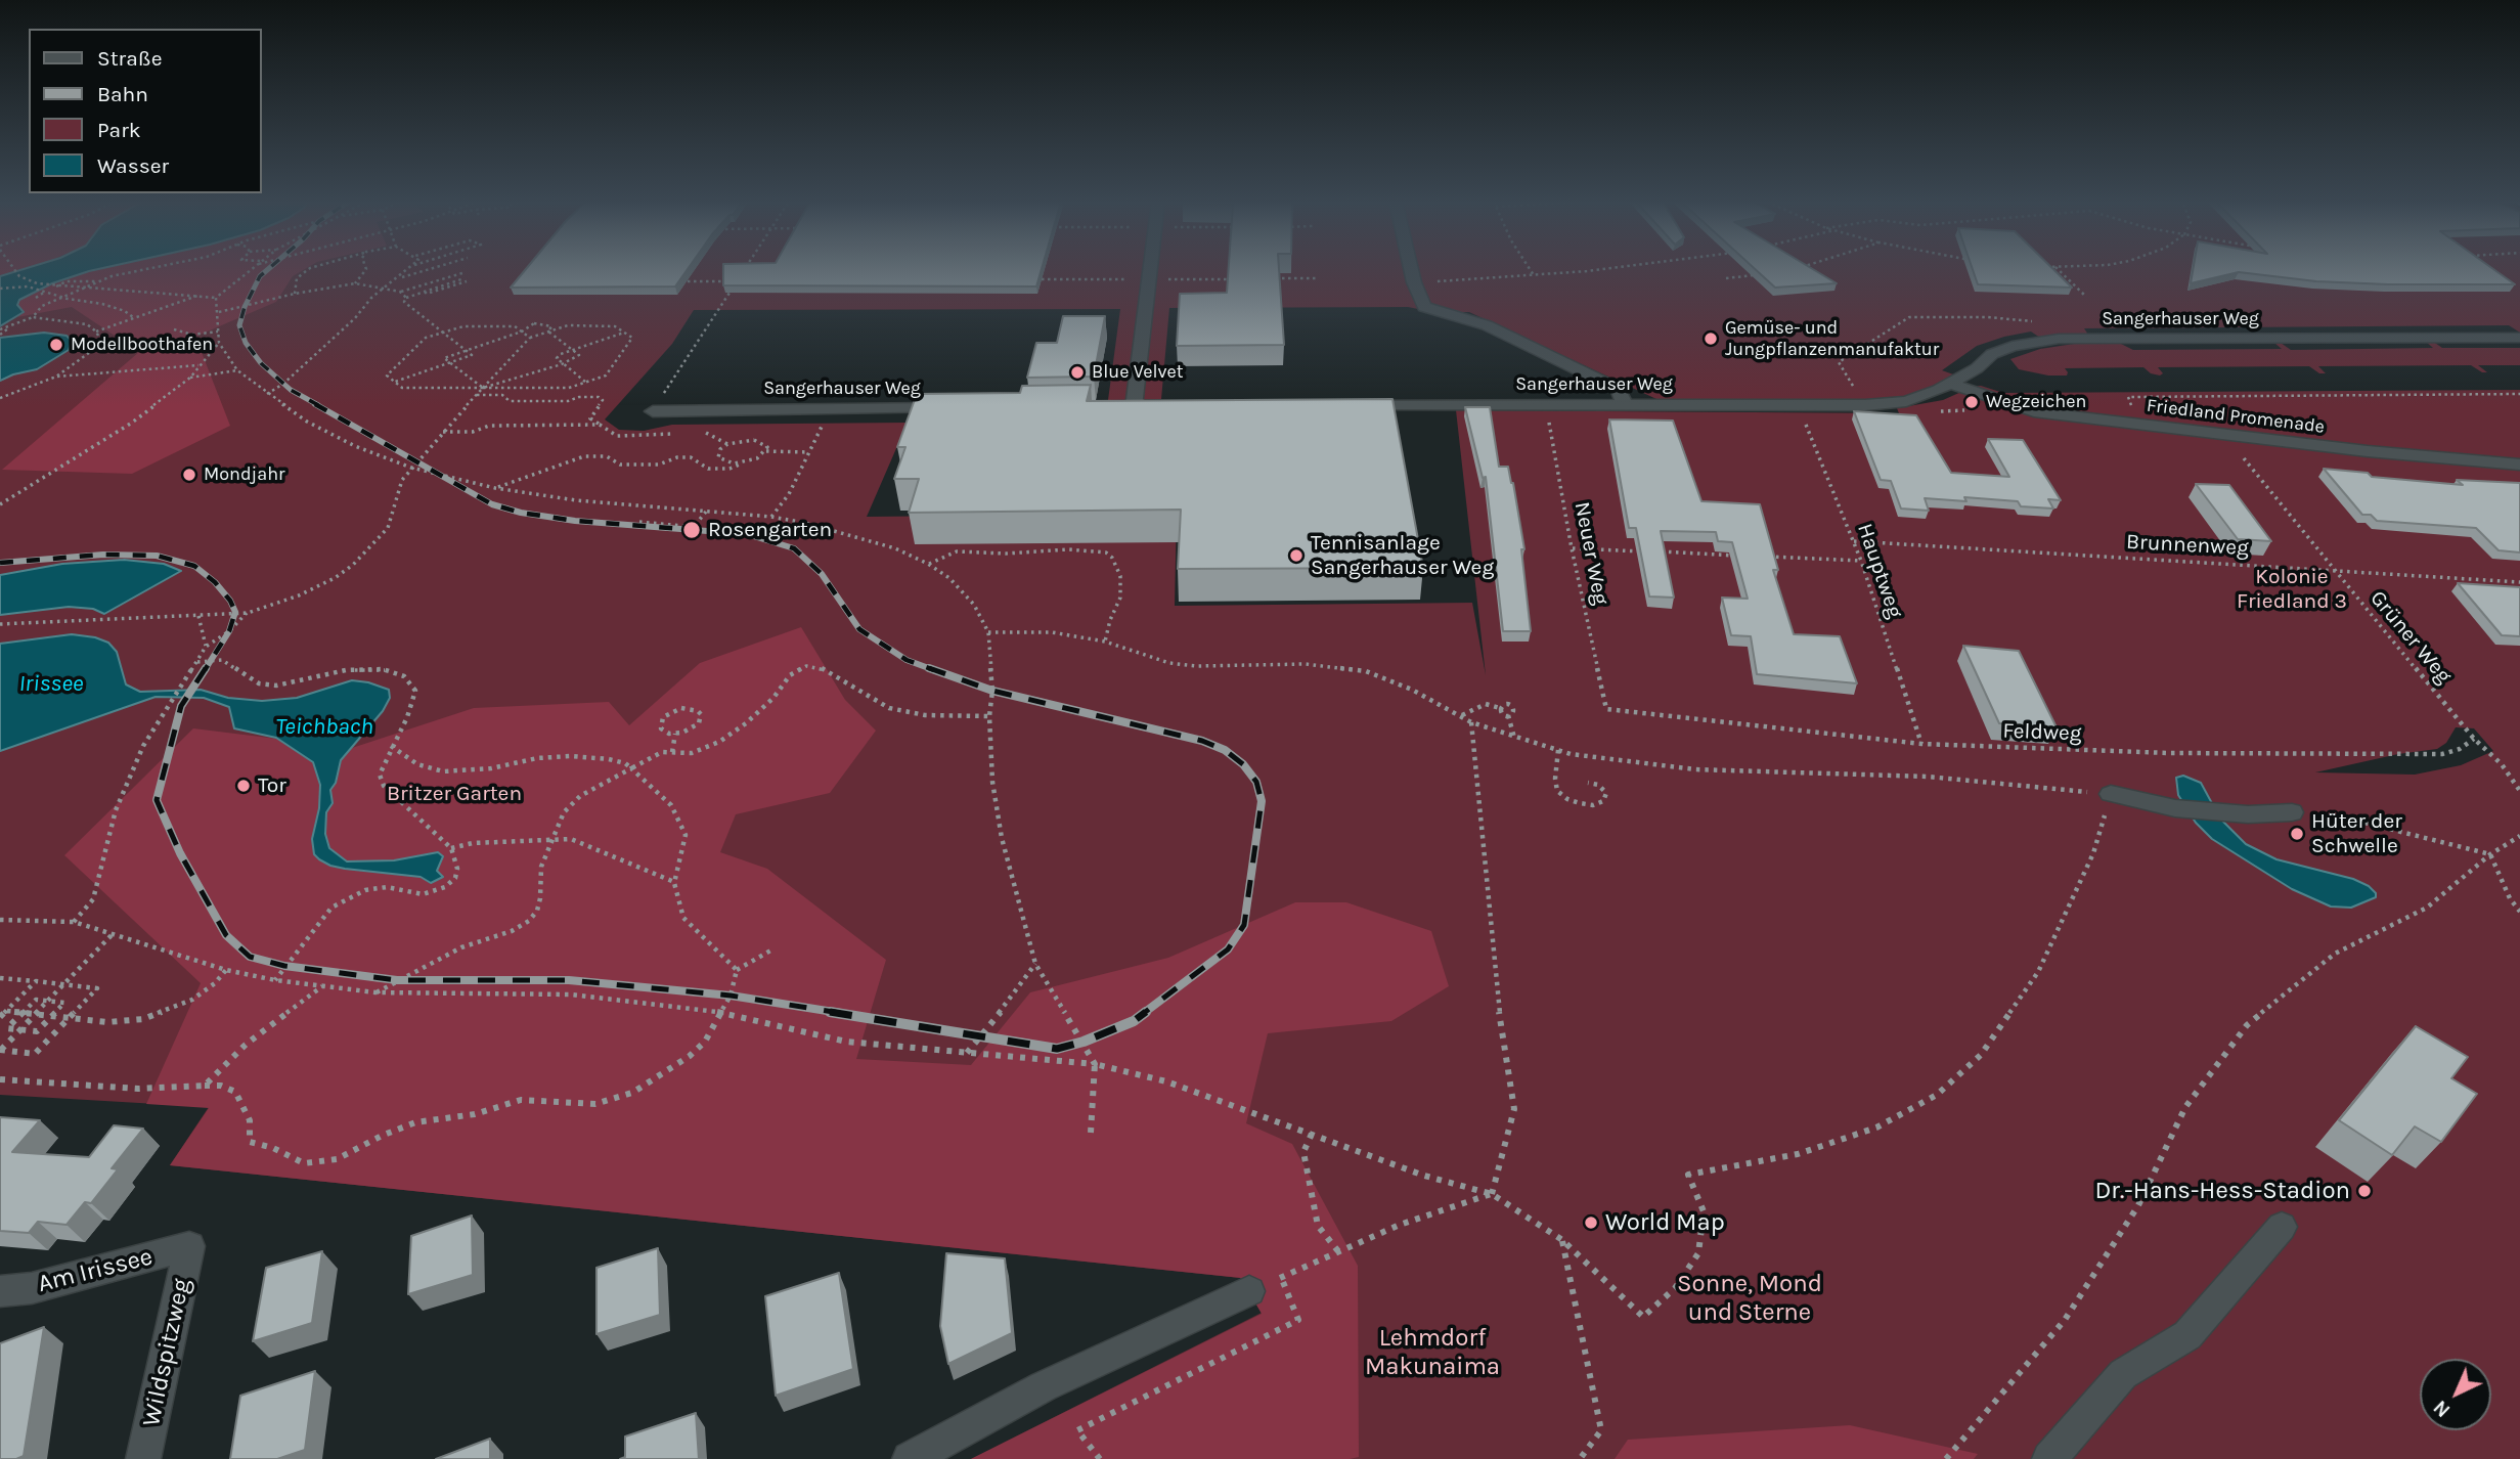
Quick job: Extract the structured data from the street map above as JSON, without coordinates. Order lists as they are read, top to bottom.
{
  "streets": {
    "street": [
      "Sangerhauser Weg",
      "Friedland Promenade",
      "Am Irissee",
      "Wildspitzweg"
    ],
    "path": [
      "Brunnenweg",
      "Neuer Weg",
      "Hauptweg",
      "Grüner Weg",
      "Feldweg"
    ]
  },
  "crossings": [
    ["Sangerhauser Weg", "Friedland Promenade"],
    ["Sangerhauser Weg", "Neuer Weg"],
    ["Friedland Promenade", "Grüner Weg"],
    ["Brunnenweg", "Hauptweg"],
    ["Brunnenweg", "Grüner Weg"],
    ["Neuer Weg", "Feldweg"],
    ["Hauptweg", "Feldweg"],
    ["Grüner Weg", "Feldweg"],
    ["Am Irissee", "Wildspitzweg"]
  ],
  "water": ["Irissee", "Teichbach"],
  "parks": [
    "Kolonie Friedland 3",
    "Britzer Garten",
    "Sonne, Mond und Sterne",
    "Lehmdorf Makunaima"
  ],
  "places": [
    "Gemüse- und Jungpflanzenmanufaktur",
    "Modellboothafen",
    "Blue Velvet",
    "Wegzeichen",
    "Mondjahr",
    "Rosengarten",
    "Tennisanlage Sangerhauser Weg",
    "Tor",
    "Hüter der Schwelle",
    "Dr.-Hans-Hess-Stadion",
    "World Map"
  ],
  "legend": [
    "Straße",
    "Bahn",
    "Park",
    "Wasser"
  ],
  "north": "bottom left"
}
